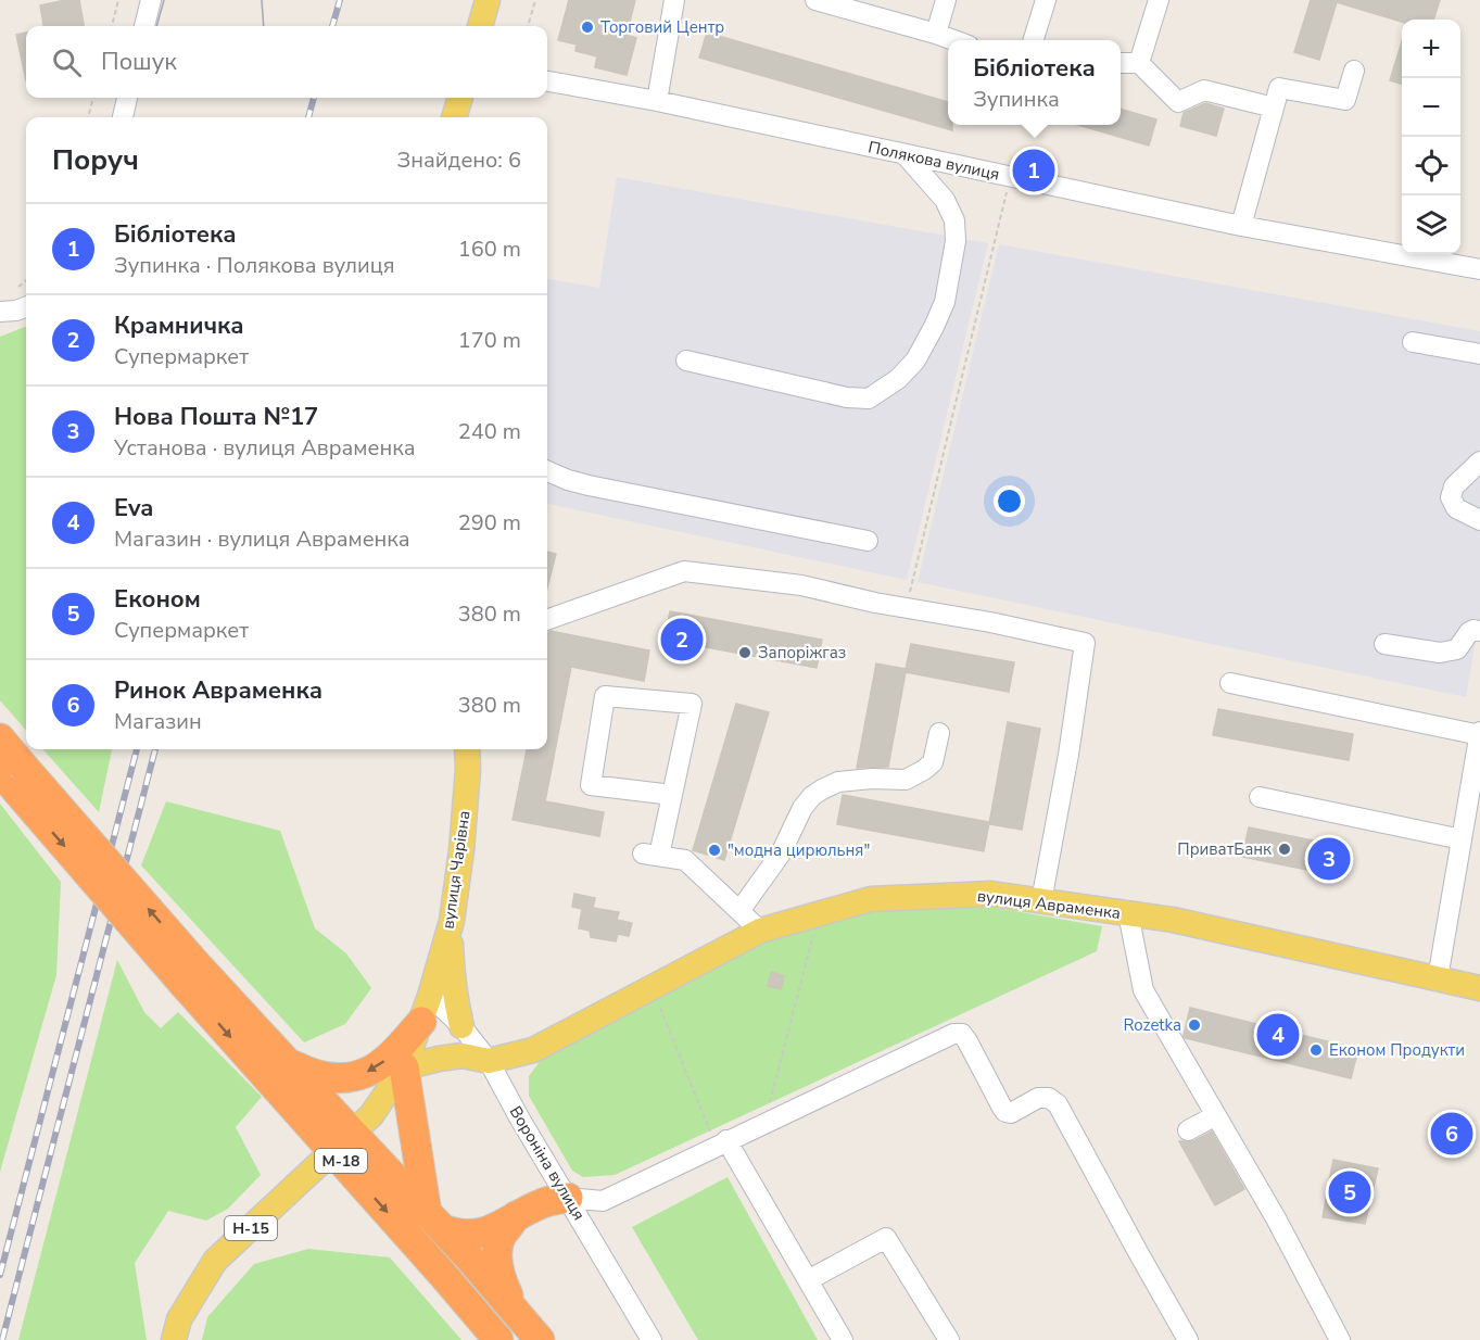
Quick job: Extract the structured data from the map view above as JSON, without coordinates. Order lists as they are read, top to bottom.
{
  "streets": {
    "highway": ["М-18"],
    "main road": ["вулиця Чарівна", "вулиця Авраменка", "Н-15"],
    "street": ["Полякова вулиця", "Вороніна вулиця"]
  },
  "crossings": [
    ["вулиця Чарівна", "М-18"],
    ["вулиця Чарівна", "Вороніна вулиця"],
    ["вулиця Чарівна", "Н-15"],
    ["вулиця Авраменка", "Вороніна вулиця"],
    ["М-18", "Н-15"]
  ],
  "places": [
    "Торговий Центр",
    "Запоріжгаз",
    "ПриватБанк",
    "\"модна цирюльня\"",
    "Rozetka",
    "Економ Продукти"
  ],
  "page": {
    "map_buttons": ["+", "−"],
    "search": "Пошук",
    "popup": ["Бібліотека", "Зупинка"],
    "heading": ["Поруч", "Знайдено: 6"],
    "pins": [
      "1",
      "2",
      "3",
      "4",
      "6",
      "5"
    ],
    "list": [
      {
        "mark": "1",
        "name": "Бібліотека",
        "note": "Зупинка · Полякова вулиця",
        "value": "160 m"
      },
      {
        "mark": "2",
        "name": "Крамничка",
        "note": "Супермаркет",
        "value": "170 m"
      },
      {
        "mark": "3",
        "name": "Нова Пошта №17",
        "note": "Установа · вулиця Авраменка",
        "value": "240 m"
      },
      {
        "mark": "4",
        "name": "Eva",
        "note": "Магазин · вулиця Авраменка",
        "value": "290 m"
      },
      {
        "mark": "5",
        "name": "Економ",
        "note": "Супермаркет",
        "value": "380 m"
      },
      {
        "mark": "6",
        "name": "Ринок Авраменка",
        "note": "Магазин",
        "value": "380 m"
      }
    ]
  }
}
